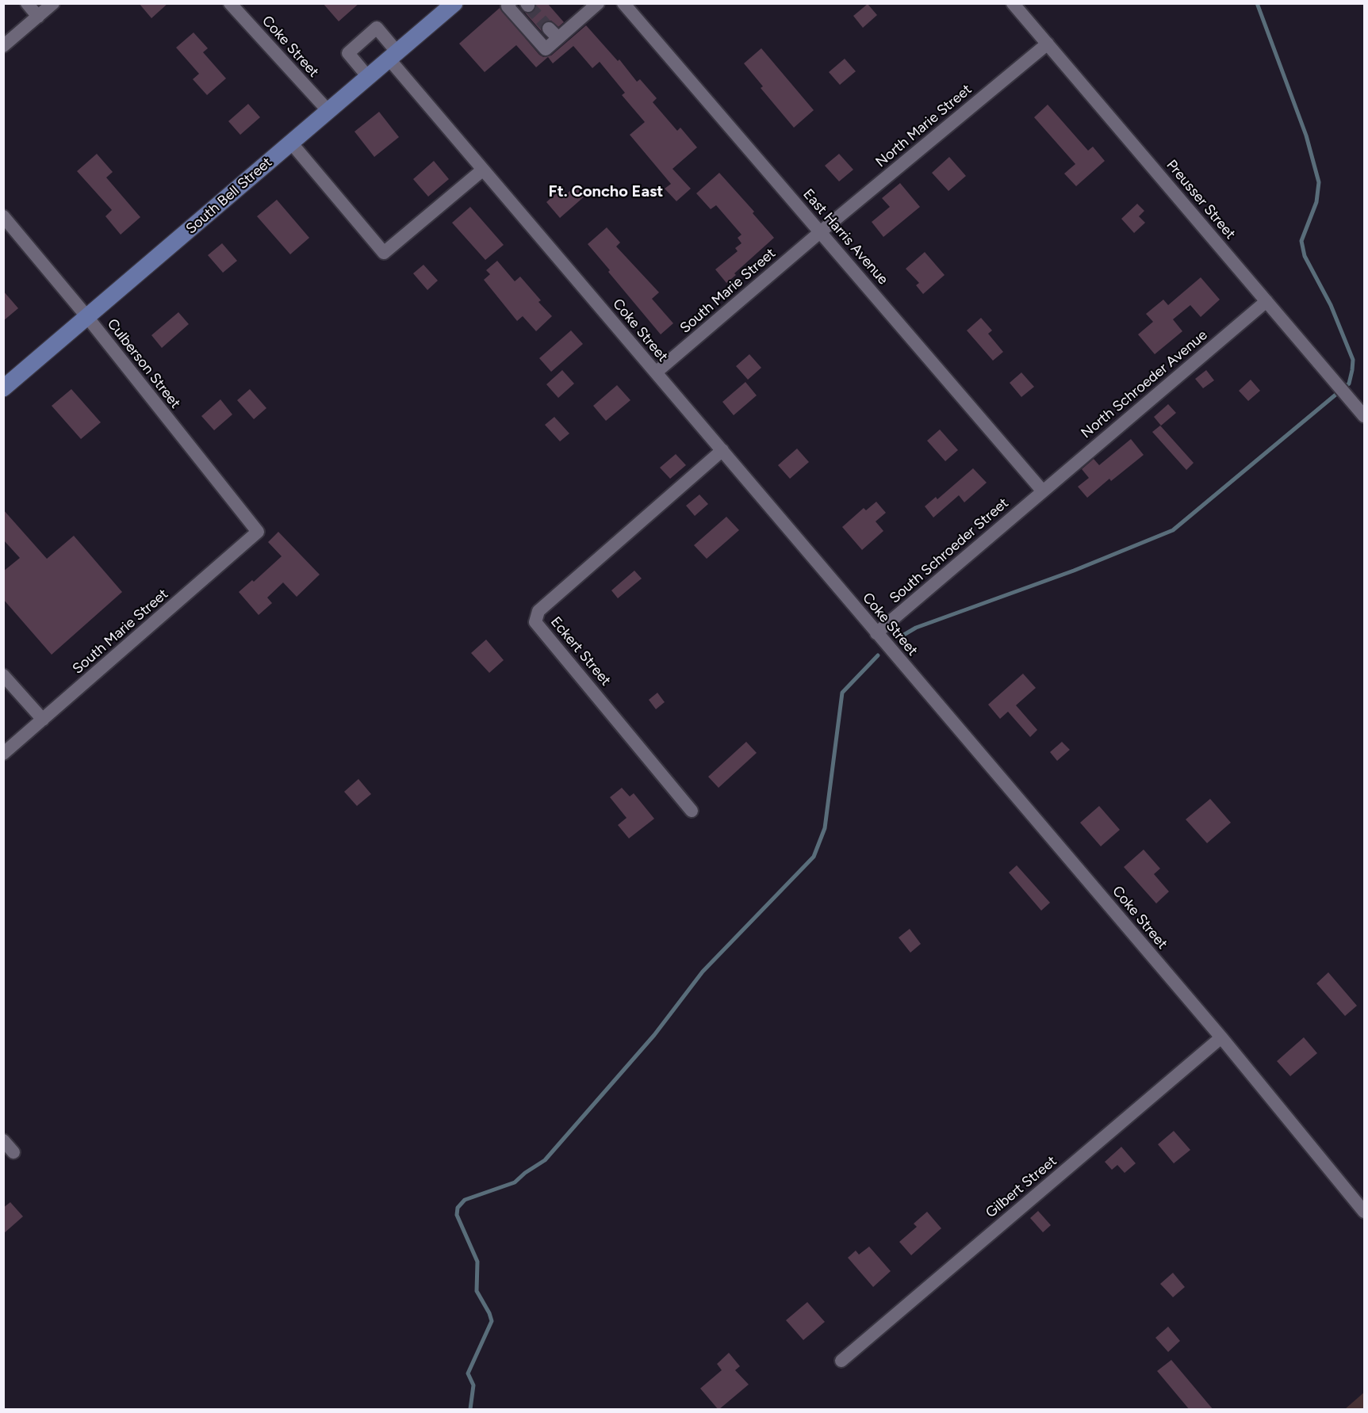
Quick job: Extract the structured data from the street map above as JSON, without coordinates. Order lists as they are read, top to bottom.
{
  "streets": {
    "main road": ["South Bell Street"],
    "street": [
      "Coke Street",
      "North Marie Street",
      "Preusser Street",
      "East Harris Avenue",
      "South Marie Street",
      "Culberson Street",
      "North Schroeder Avenue",
      "South Schroeder Street",
      "Eckert Street",
      "Gilbert Street"
    ]
  },
  "crossings": [
    ["Coke Street", "South Bell Street"],
    ["Coke Street", "South Marie Street"],
    ["Coke Street", "South Schroeder Street"],
    ["Coke Street", "Eckert Street"],
    ["Coke Street", "Gilbert Street"],
    ["North Marie Street", "Preusser Street"],
    ["North Marie Street", "East Harris Avenue"],
    ["North Marie Street", "South Marie Street"],
    ["South Bell Street", "Culberson Street"],
    ["Preusser Street", "North Schroeder Avenue"],
    ["East Harris Avenue", "South Marie Street"],
    ["East Harris Avenue", "North Schroeder Avenue"],
    ["East Harris Avenue", "South Schroeder Street"],
    ["South Marie Street", "Culberson Street"],
    ["North Schroeder Avenue", "South Schroeder Street"]
  ],
  "districts": ["Ft. Concho East"]
}
